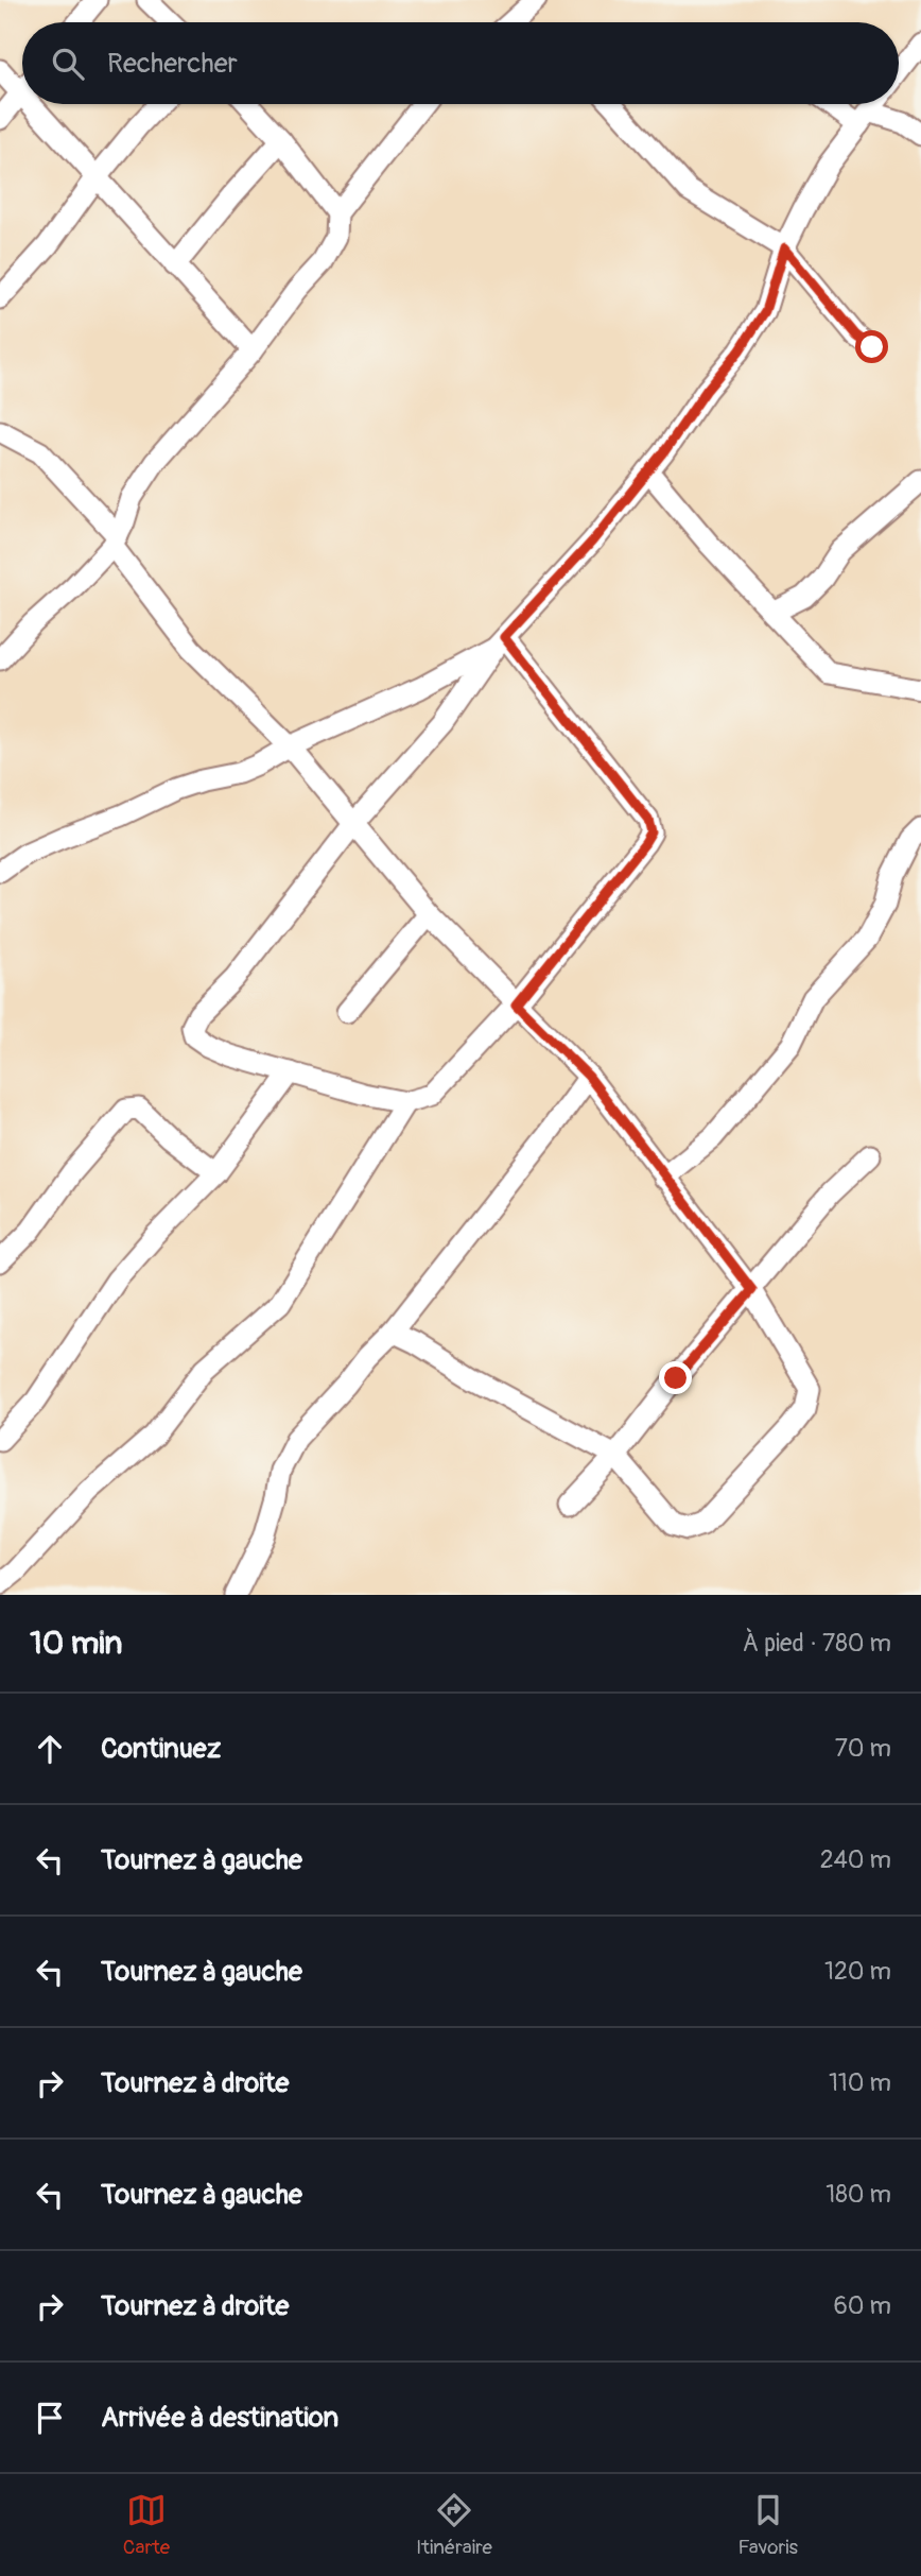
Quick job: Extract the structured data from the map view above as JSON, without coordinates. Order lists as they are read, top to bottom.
{
  "page": {
    "search": "Rechercher",
    "heading": ["10 min", "À pied · 780 m"],
    "list": [
      ["Continuez", "70 m"],
      ["Tournez à gauche", "240 m"],
      ["Tournez à gauche", "120 m"],
      ["Tournez à droite", "110 m"],
      ["Tournez à gauche", "180 m"],
      ["Tournez à droite", "60 m"],
      "Arrivée à destination"
    ],
    "nav": ["Carte", "Itinéraire", "Favoris"]
  }
}
